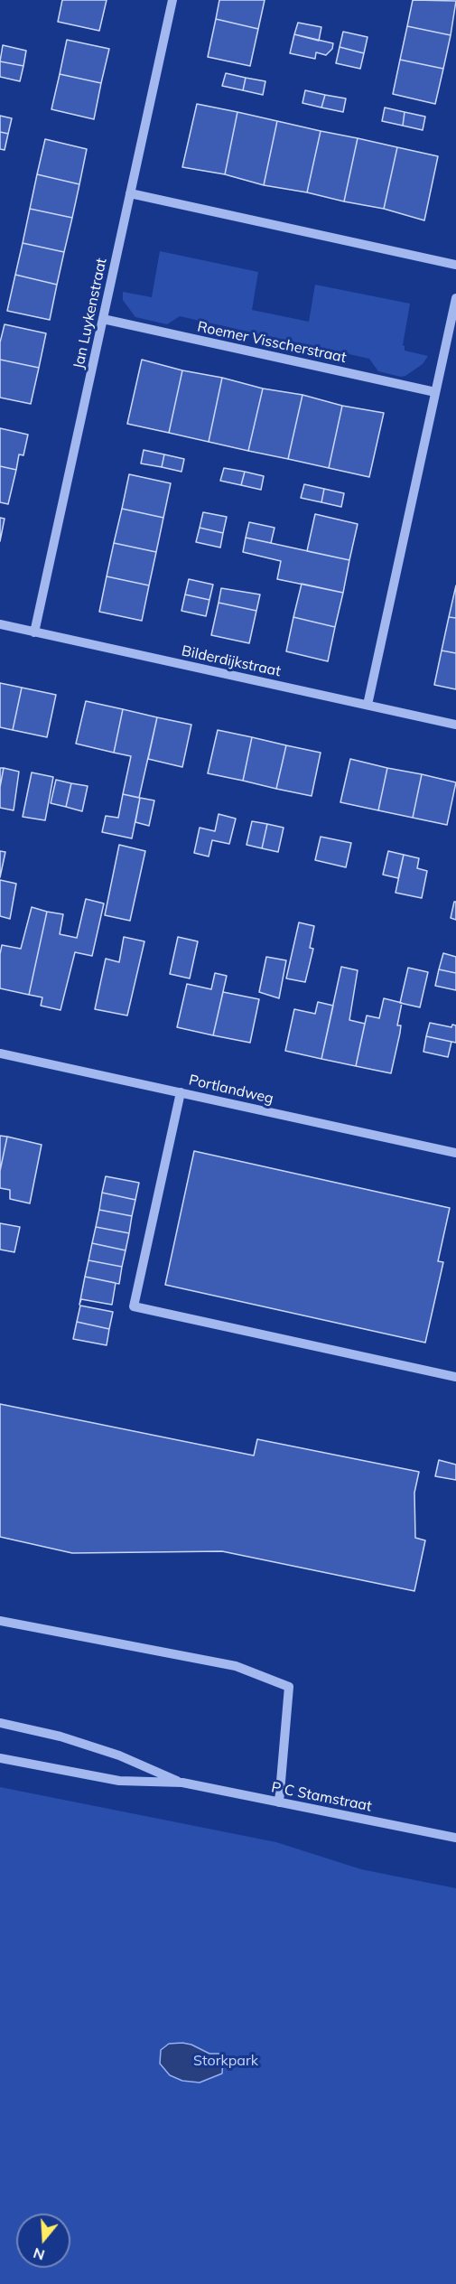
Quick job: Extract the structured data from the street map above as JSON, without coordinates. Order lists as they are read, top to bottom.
{
  "streets": {
    "street": [
      "Jan Luykenstraat",
      "Roemer Visscherstraat",
      "Bilderdijkstraat",
      "Portlandweg",
      "P C Stamstraat"
    ]
  },
  "crossings": [
    ["Jan Luykenstraat", "Roemer Visscherstraat"],
    ["Jan Luykenstraat", "Bilderdijkstraat"]
  ],
  "parks": ["Storkpark"],
  "north": "bottom"
}
